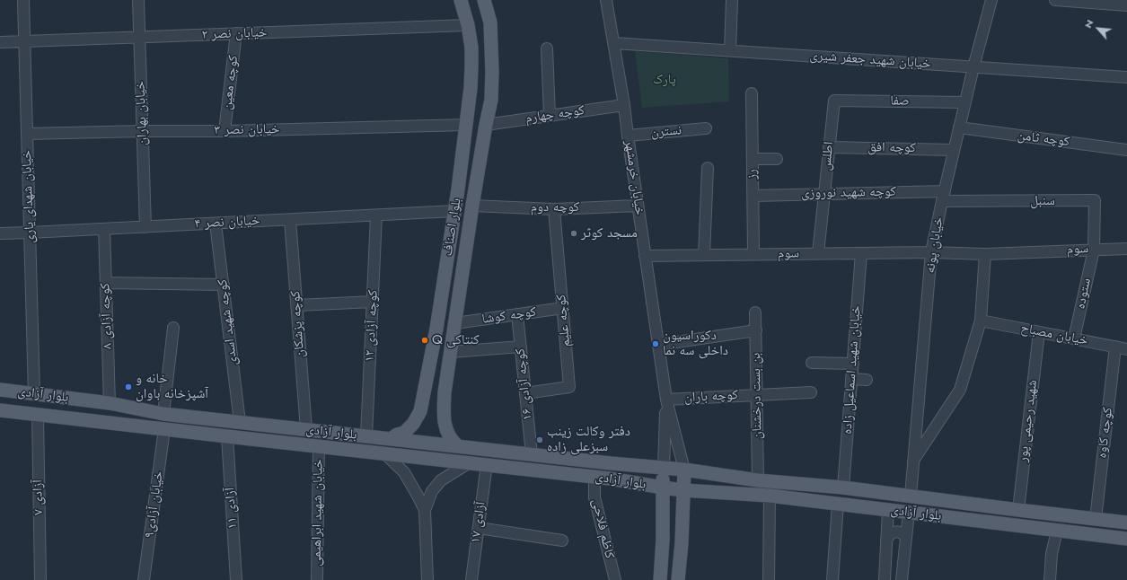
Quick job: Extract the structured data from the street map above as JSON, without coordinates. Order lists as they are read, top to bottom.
{
  "streets": {
    "main road": ["بلوار اصناف", "بلوار آزادی"],
    "street": [
      "خیابان نصر ۲",
      "خیابان شهید جعفر شیری",
      "کوچه معین",
      "صفا",
      "خیابان بهاران",
      "کوچه چهارم",
      "خیابان نصر ۳",
      "نسترن",
      "کوچه ثامن",
      "کوچه افق",
      "اطلس",
      "رز",
      "خیابان خرمشهر",
      "کوچه شهید نوروزی",
      "خیابان شهدای یاری",
      "سنبل",
      "کوچه دوم",
      "خیابان نصر ۴",
      "خیابان پونه",
      "سوم",
      "ستوده",
      "کوچه آزادی ۸",
      "کوچه کوشا",
      "کوچه علیم",
      "کوچه شهید اسدی",
      "کوچه پزشکان",
      "کوچه آزادی ۱۲",
      "خیابان مصباح",
      "خیابان شهید اسماعیل زاده",
      "کوچه آزادی ۱۶",
      "بن بست درخشنان",
      "کوچه باران",
      "شهید رحیمی پور",
      "کوچه کاوه",
      "آزادی ۷",
      "خیابان آزادی۹",
      "آزادی ۱۱",
      "خیابان شهید ابراهیمی",
      "آزادی ۱۷",
      "کاظم فلاحی"
    ]
  },
  "crossings": [
    ["خیابان نصر ۲", "کوچه معین"],
    ["خیابان نصر ۲", "خیابان بهاران"],
    ["خیابان نصر ۲", "خیابان شهدای یاری"],
    ["خیابان نصر ۲", "بلوار اصناف"],
    ["خیابان شهید جعفر شیری", "خیابان خرمشهر"],
    ["خیابان شهید جعفر شیری", "خیابان پونه"],
    ["کوچه معین", "خیابان نصر ۳"],
    ["صفا", "اطلس"],
    ["صفا", "خیابان پونه"],
    ["خیابان بهاران", "خیابان نصر ۳"],
    ["خیابان بهاران", "خیابان نصر ۴"],
    ["کوچه چهارم", "خیابان خرمشهر"],
    ["کوچه چهارم", "بلوار اصناف"],
    ["خیابان نصر ۳", "خیابان شهدای یاری"],
    ["خیابان نصر ۳", "بلوار اصناف"],
    ["نسترن", "خیابان خرمشهر"],
    ["کوچه ثامن", "خیابان پونه"],
    ["کوچه افق", "اطلس"],
    ["کوچه افق", "خیابان پونه"],
    ["اطلس", "کوچه شهید نوروزی"],
    ["اطلس", "سوم"],
    ["رز", "کوچه شهید نوروزی"],
    ["رز", "سوم"],
    ["خیابان خرمشهر", "کوچه دوم"],
    ["خیابان خرمشهر", "سوم"],
    ["خیابان خرمشهر", "بلوار آزادی"],
    ["خیابان خرمشهر", "کوچه باران"],
    ["کوچه شهید نوروزی", "سنبل"],
    ["کوچه شهید نوروزی", "خیابان پونه"],
    ["خیابان شهدای یاری", "خیابان نصر ۴"],
    ["خیابان شهدای یاری", "بلوار آزادی"],
    ["سنبل", "خیابان پونه"],
    ["سنبل", "سوم"],
    ["سنبل", "ستوده"],
    ["کوچه دوم", "بلوار اصناف"],
    ["کوچه دوم", "کوچه علیم"],
    ["خیابان نصر ۴", "بلوار اصناف"],
    ["خیابان نصر ۴", "کوچه آزادی ۸"],
    ["خیابان نصر ۴", "کوچه شهید اسدی"],
    ["خیابان نصر ۴", "کوچه پزشکان"],
    ["خیابان نصر ۴", "کوچه آزادی ۱۲"],
    ["بلوار اصناف", "کوچه کوشا"],
    ["بلوار اصناف", "بلوار آزادی"],
    ["خیابان پونه", "سوم"],
    ["خیابان پونه", "بلوار آزادی"],
    ["سوم", "ستوده"],
    ["سوم", "خیابان شهید اسماعیل زاده"],
    ["ستوده", "خیابان مصباح"],
    ["کوچه آزادی ۸", "بلوار آزادی"],
    ["کوچه کوشا", "کوچه علیم"],
    ["کوچه کوشا", "کوچه آزادی ۱۶"],
    ["کوچه علیم", "کوچه آزادی ۱۶"],
    ["کوچه شهید اسدی", "بلوار آزادی"],
    ["کوچه پزشکان", "بلوار آزادی"],
    ["کوچه آزادی ۱۲", "بلوار آزادی"],
    ["خیابان مصباح", "شهید رحیمی پور"],
    ["خیابان مصباح", "کوچه کاوه"],
    ["خیابان شهید اسماعیل زاده", "بلوار آزادی"],
    ["کوچه آزادی ۱۶", "بلوار آزادی"],
    ["بلوار آزادی", "بن بست درخشنان"],
    ["بلوار آزادی", "شهید رحیمی پور"],
    ["بلوار آزادی", "کوچه کاوه"],
    ["بلوار آزادی", "آزادی ۷"],
    ["بلوار آزادی", "خیابان آزادی۹"],
    ["بلوار آزادی", "آزادی ۱۱"],
    ["بلوار آزادی", "خیابان شهید ابراهیمی"],
    ["بلوار آزادی", "آزادی ۱۷"],
    ["بلوار آزادی", "کاظم فلاحی"],
    ["بن بست درخشنان", "کوچه باران"]
  ],
  "parks": ["پارک"],
  "places": [
    "مسجد کوثر",
    "Q کنتاکی",
    "دکوراسیون داخلی سه نما",
    "خانه و آشپزخانه باوان",
    "دفتر وکالت زینب سبزعلی زاده"
  ],
  "north": "top left"
}
